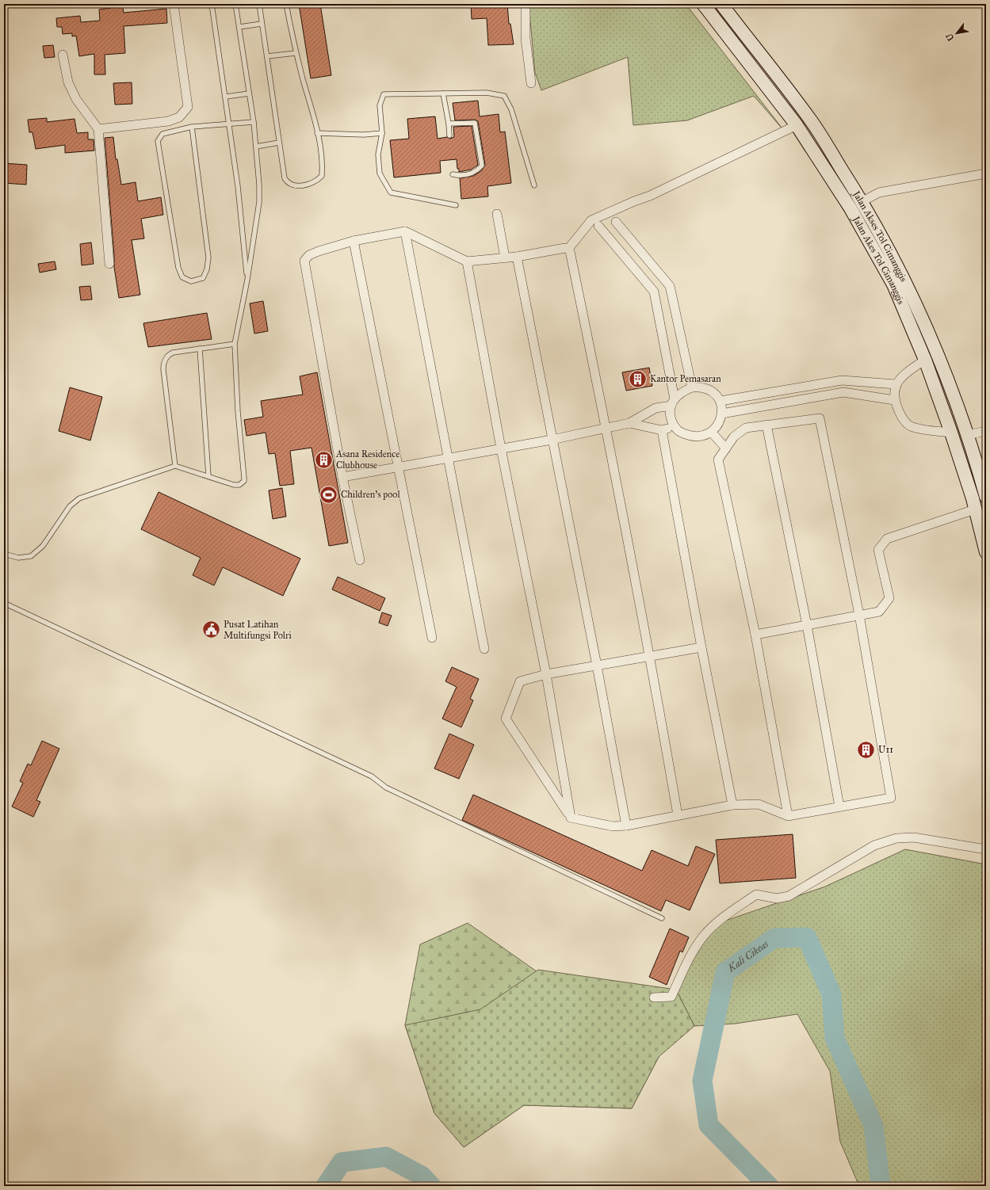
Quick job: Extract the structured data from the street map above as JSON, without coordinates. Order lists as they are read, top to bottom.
{
  "streets": {
    "main road": ["Jalan Akses Tol Cimanggis", "Jalan Akes Tol Cimanggis"]
  },
  "water": ["Kali Cikeas"],
  "places": {
    "building": ["Kantor Pemasaran", "Asana Residence Clubhouse", "U11"],
    "sports": ["Children's pool"],
    "public building": ["Pusat Latihan Multifungsi Polri"]
  },
  "north": "bottom left"
}
